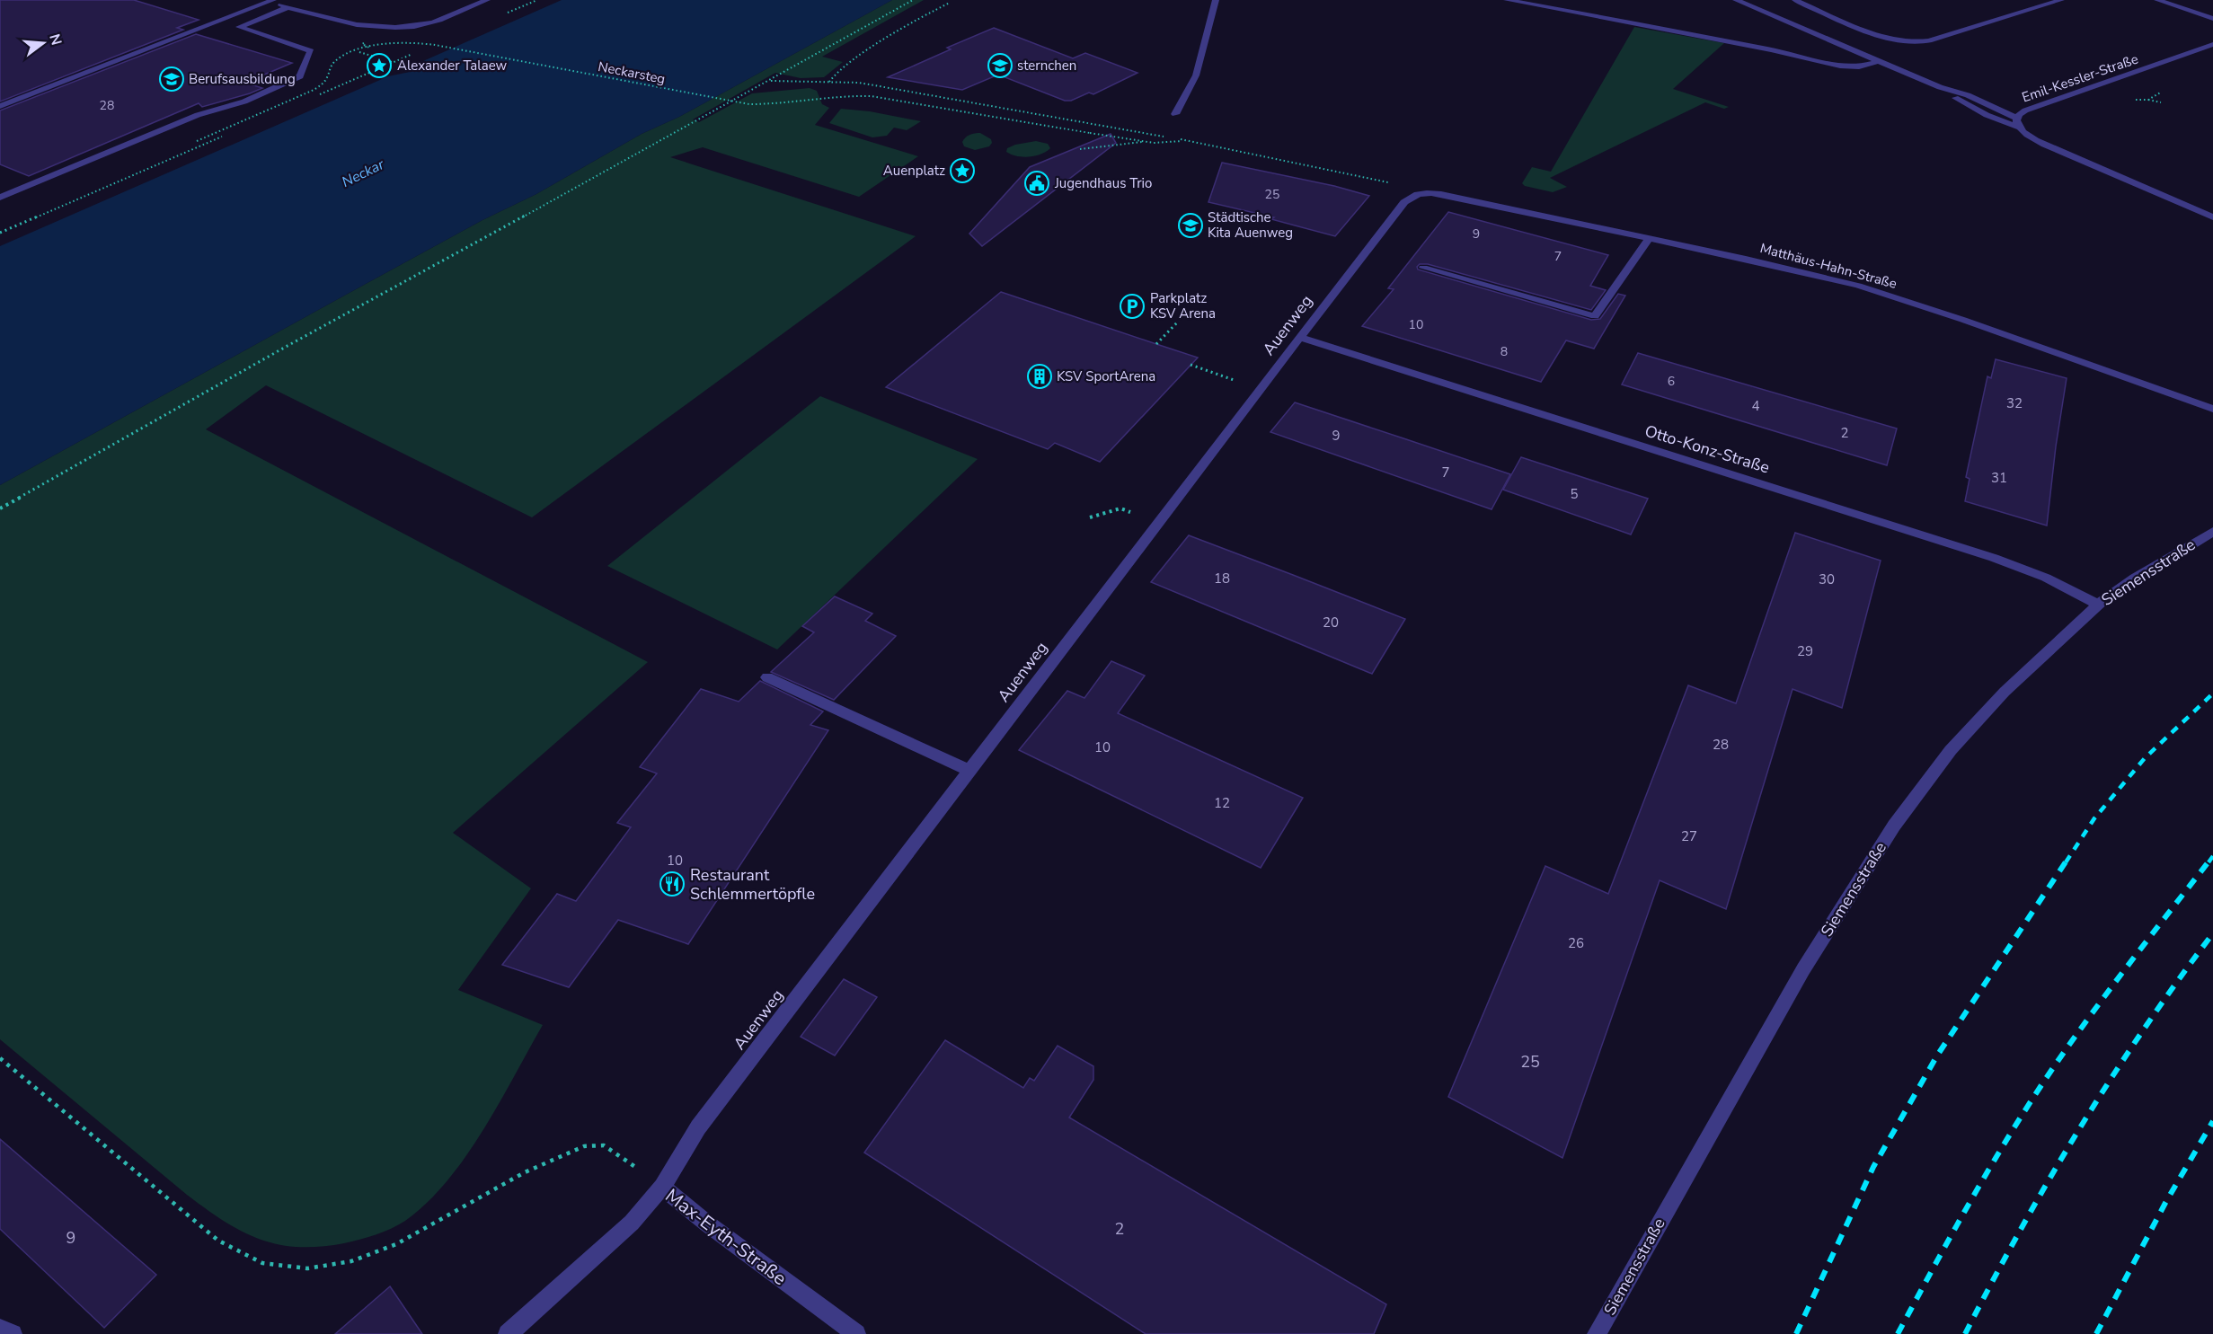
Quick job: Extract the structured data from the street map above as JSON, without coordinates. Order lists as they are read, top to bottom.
{
  "streets": {
    "street": [
      "Emil-Kessler-Straße",
      "Matthäus-Hahn-Straße",
      "Auenweg",
      "Otto-Konz-Straße",
      "Siemensstraße",
      "Max-Eyth-Straße"
    ],
    "path": ["Neckarsteg"]
  },
  "crossings": [
    ["Matthäus-Hahn-Straße", "Auenweg"],
    ["Auenweg", "Otto-Konz-Straße"],
    ["Auenweg", "Max-Eyth-Straße"],
    ["Otto-Konz-Straße", "Siemensstraße"]
  ],
  "water": ["Neckar"],
  "places": {
    "place": ["Alexander Talaew", "Auenplatz"],
    "school or university": ["sternchen", "Berufsausbildung", "Städtische Kita Auenweg"],
    "public building": ["Jugendhaus Trio"],
    "parking": ["Parkplatz KSV Arena"],
    "building": ["KSV SportArena"],
    "restaurant": ["Restaurant Schlemmertöpfle"]
  },
  "house_numbers": [
    "28",
    "25",
    "9",
    "7",
    "10",
    "8",
    "6",
    "32",
    "4",
    "2",
    "9",
    "7",
    "31",
    "5",
    "18",
    "30",
    "20",
    "29",
    "28",
    "10",
    "12",
    "27",
    "10",
    "26",
    "25",
    "2",
    "9"
  ],
  "north": "right"
}
